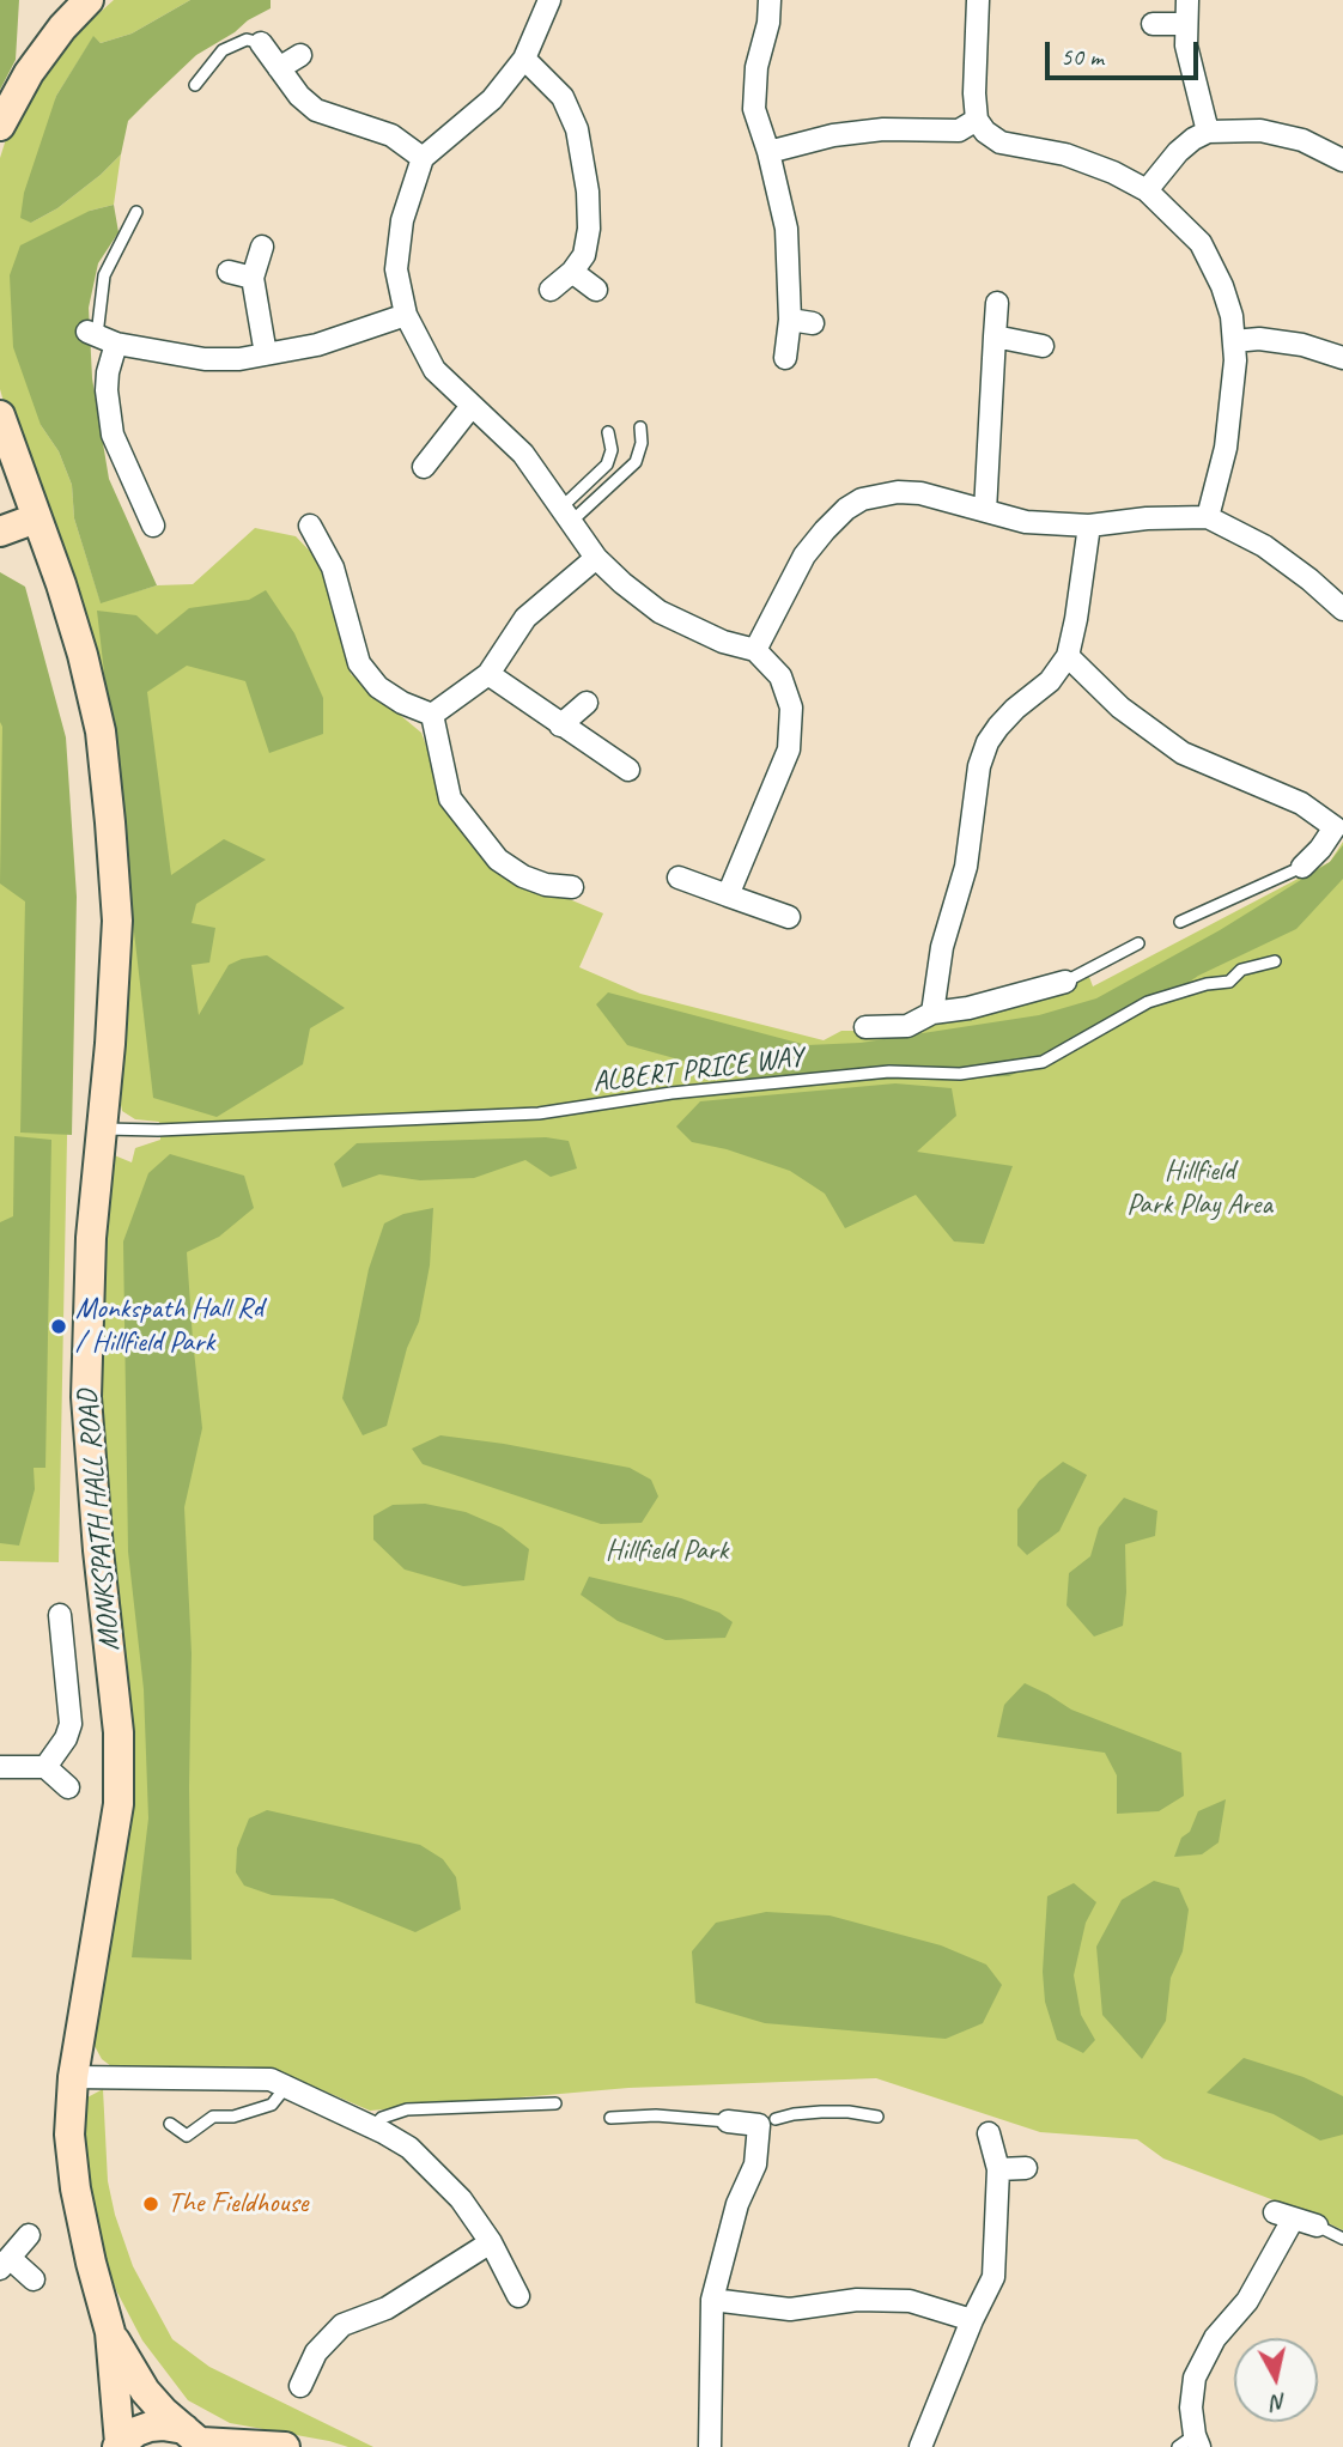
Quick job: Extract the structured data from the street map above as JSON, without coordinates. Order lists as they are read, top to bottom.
{
  "streets": {
    "street": ["MONKSPATH HALL ROAD"],
    "lane": ["ALBERT PRICE WAY"]
  },
  "crossings": [
    ["ALBERT PRICE WAY", "MONKSPATH HALL ROAD"]
  ],
  "parks": ["Hillfield Park Play Area", "Hillfield Park"],
  "places": ["Monkspath Hall Rd / Hillfield Park", "The Fieldhouse"],
  "scale_bar": "50 m",
  "north": "bottom"
}
